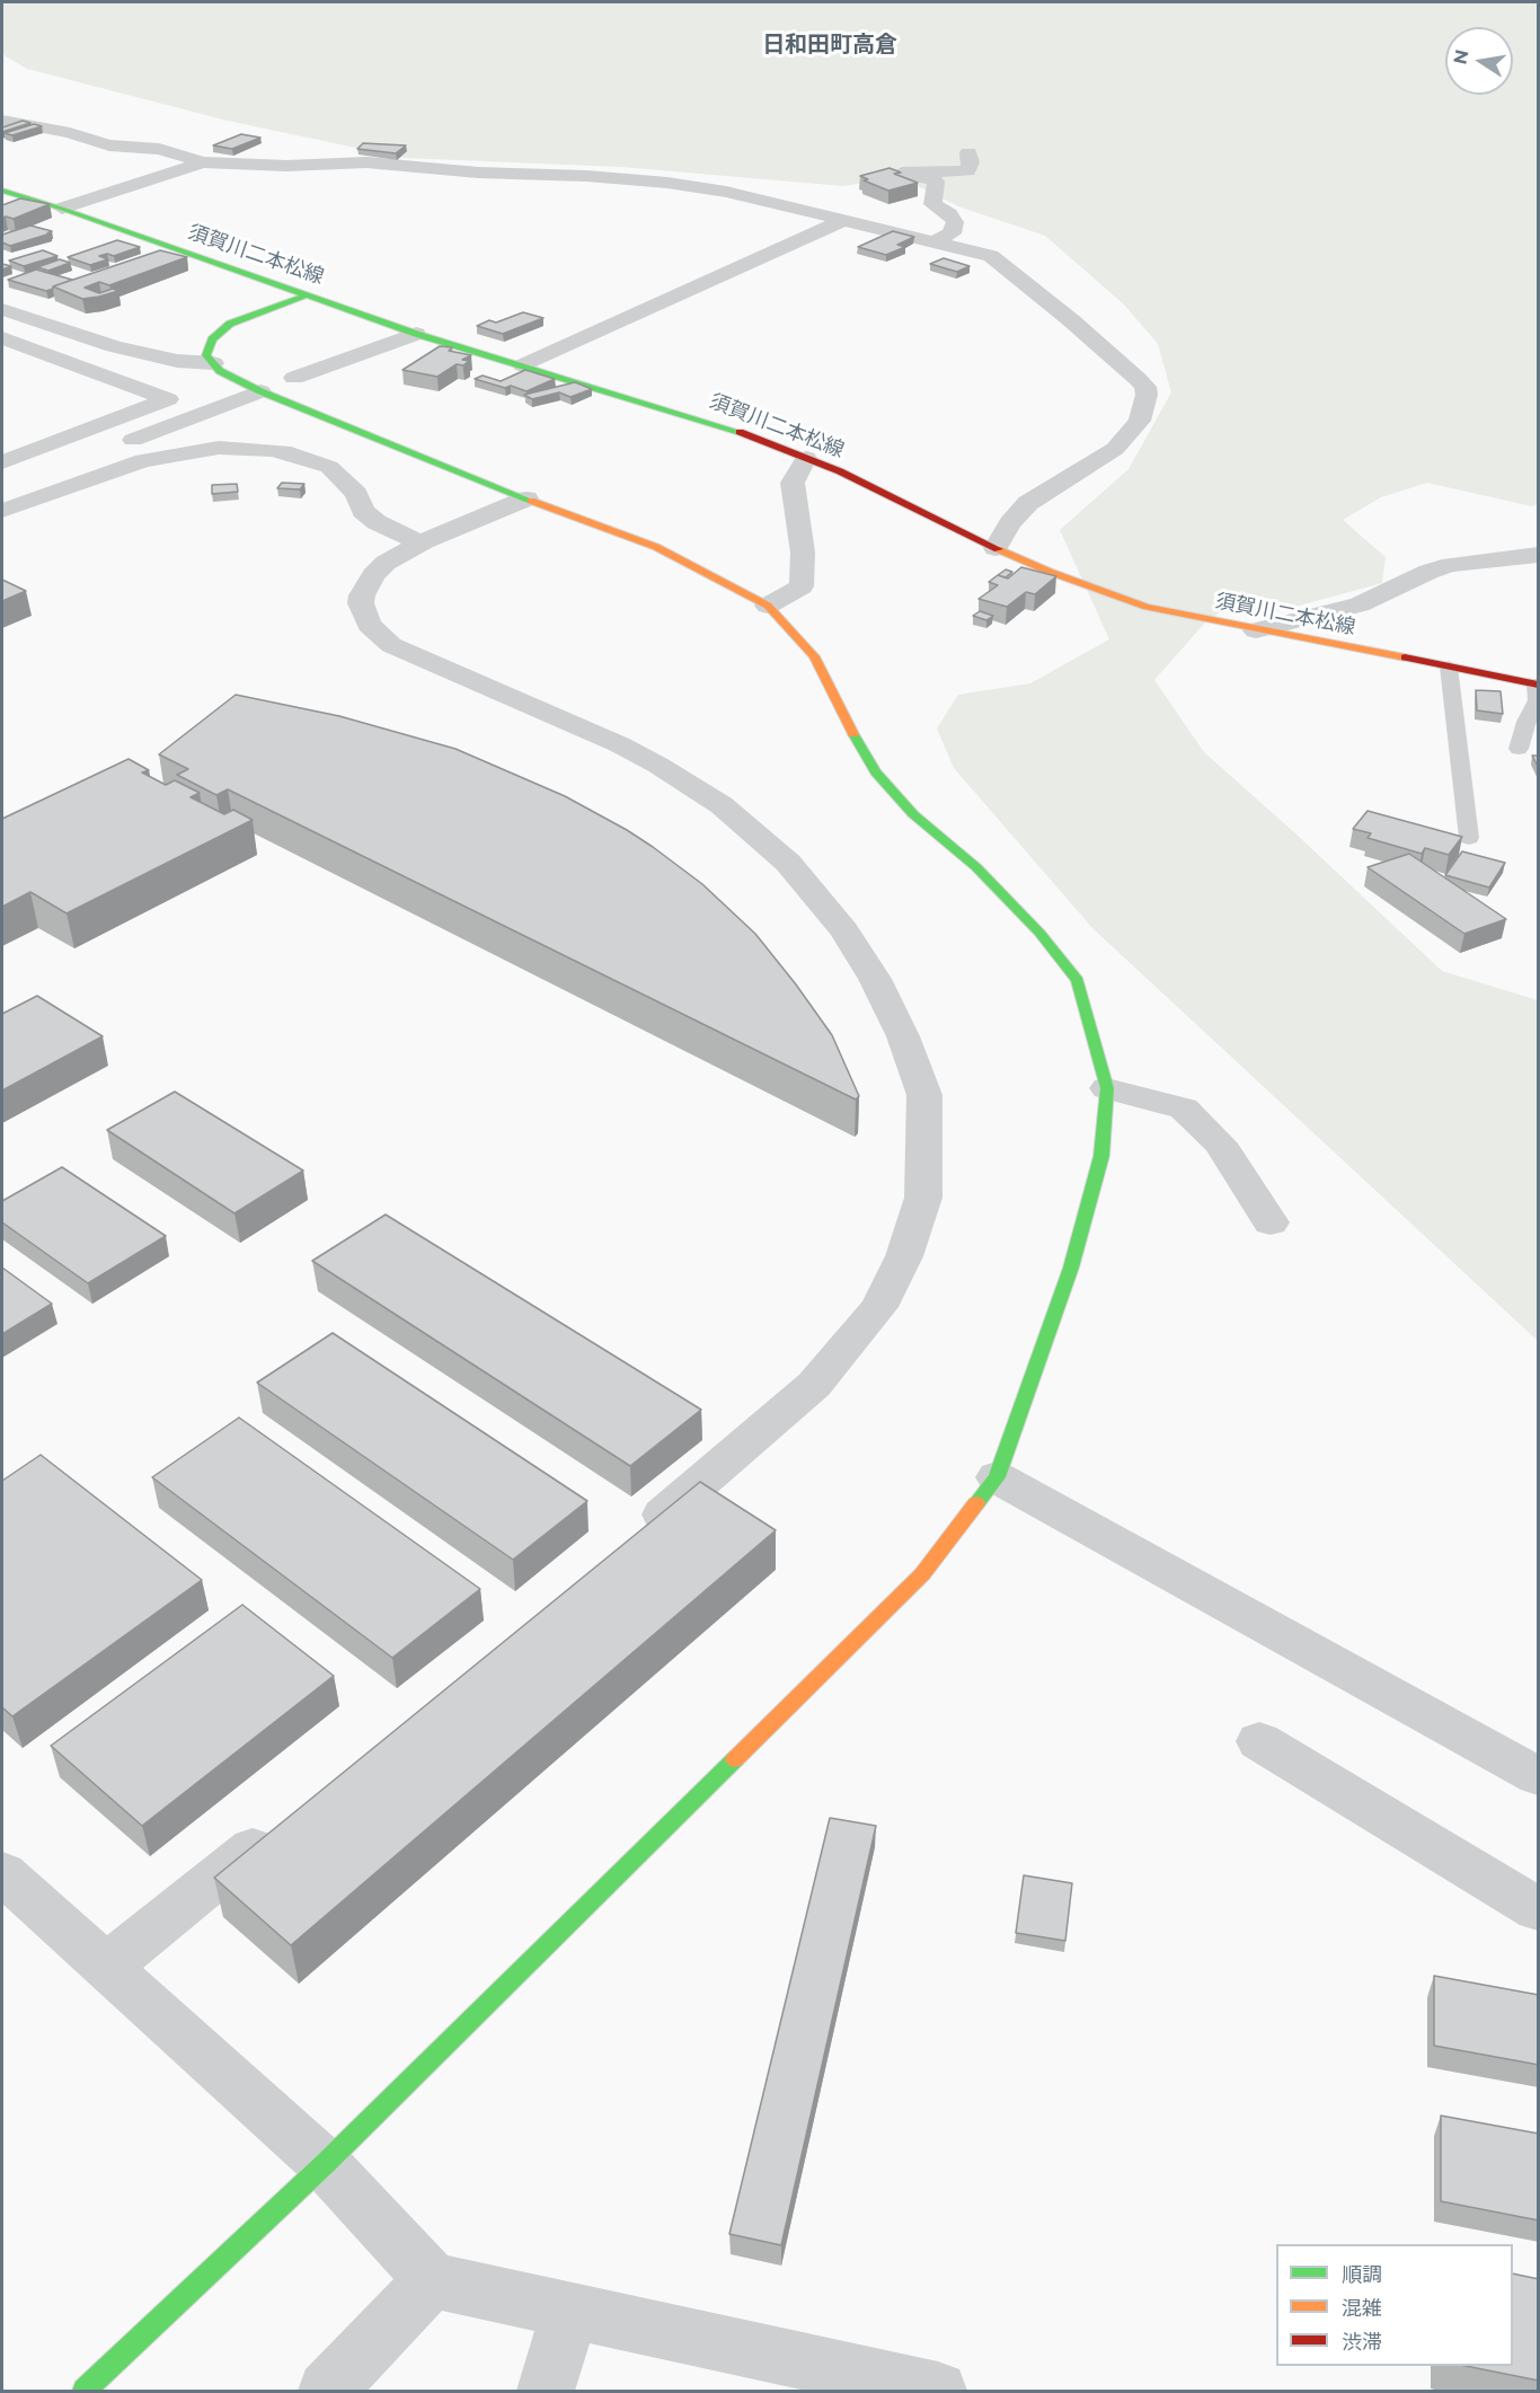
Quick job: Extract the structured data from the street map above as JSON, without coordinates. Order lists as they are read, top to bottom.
{
  "streets": {
    "street": ["須賀川二本松線"]
  },
  "districts": ["日和田町高倉"],
  "legend": ["順調", "混雑", "渋滞"],
  "north": "left"
}
